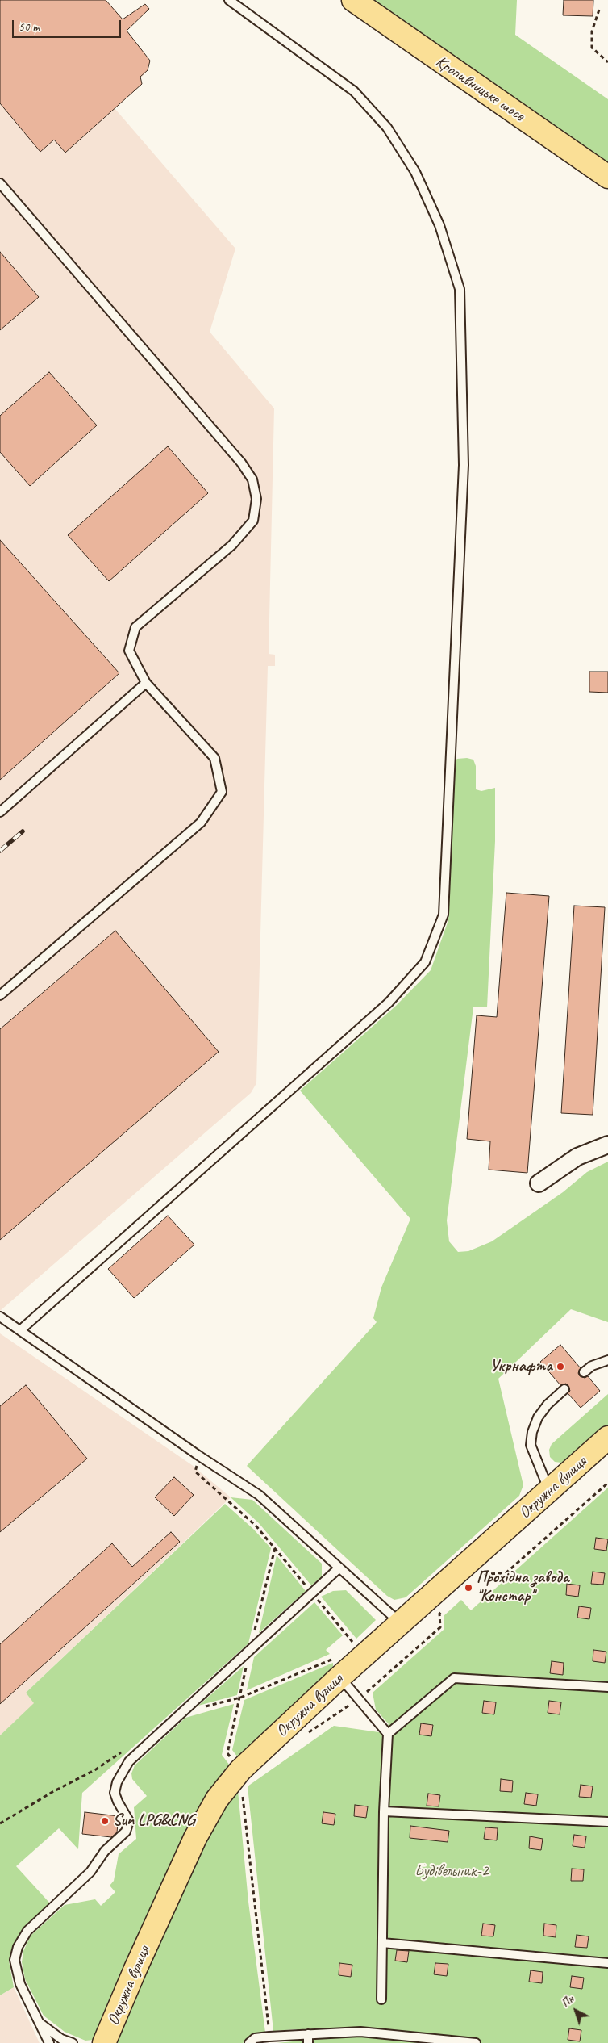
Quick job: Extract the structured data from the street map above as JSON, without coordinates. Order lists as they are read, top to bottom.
{
  "streets": {
    "main road": ["Кропивницьке шосе", "Окружна вулиця"]
  },
  "parks": ["Будівельник-2"],
  "places": ["Укрнафта", "Прохідна завода \"Констар\"", "Sun LPG&CNG"],
  "scale_bar": "50 m",
  "north": "top left"
}
